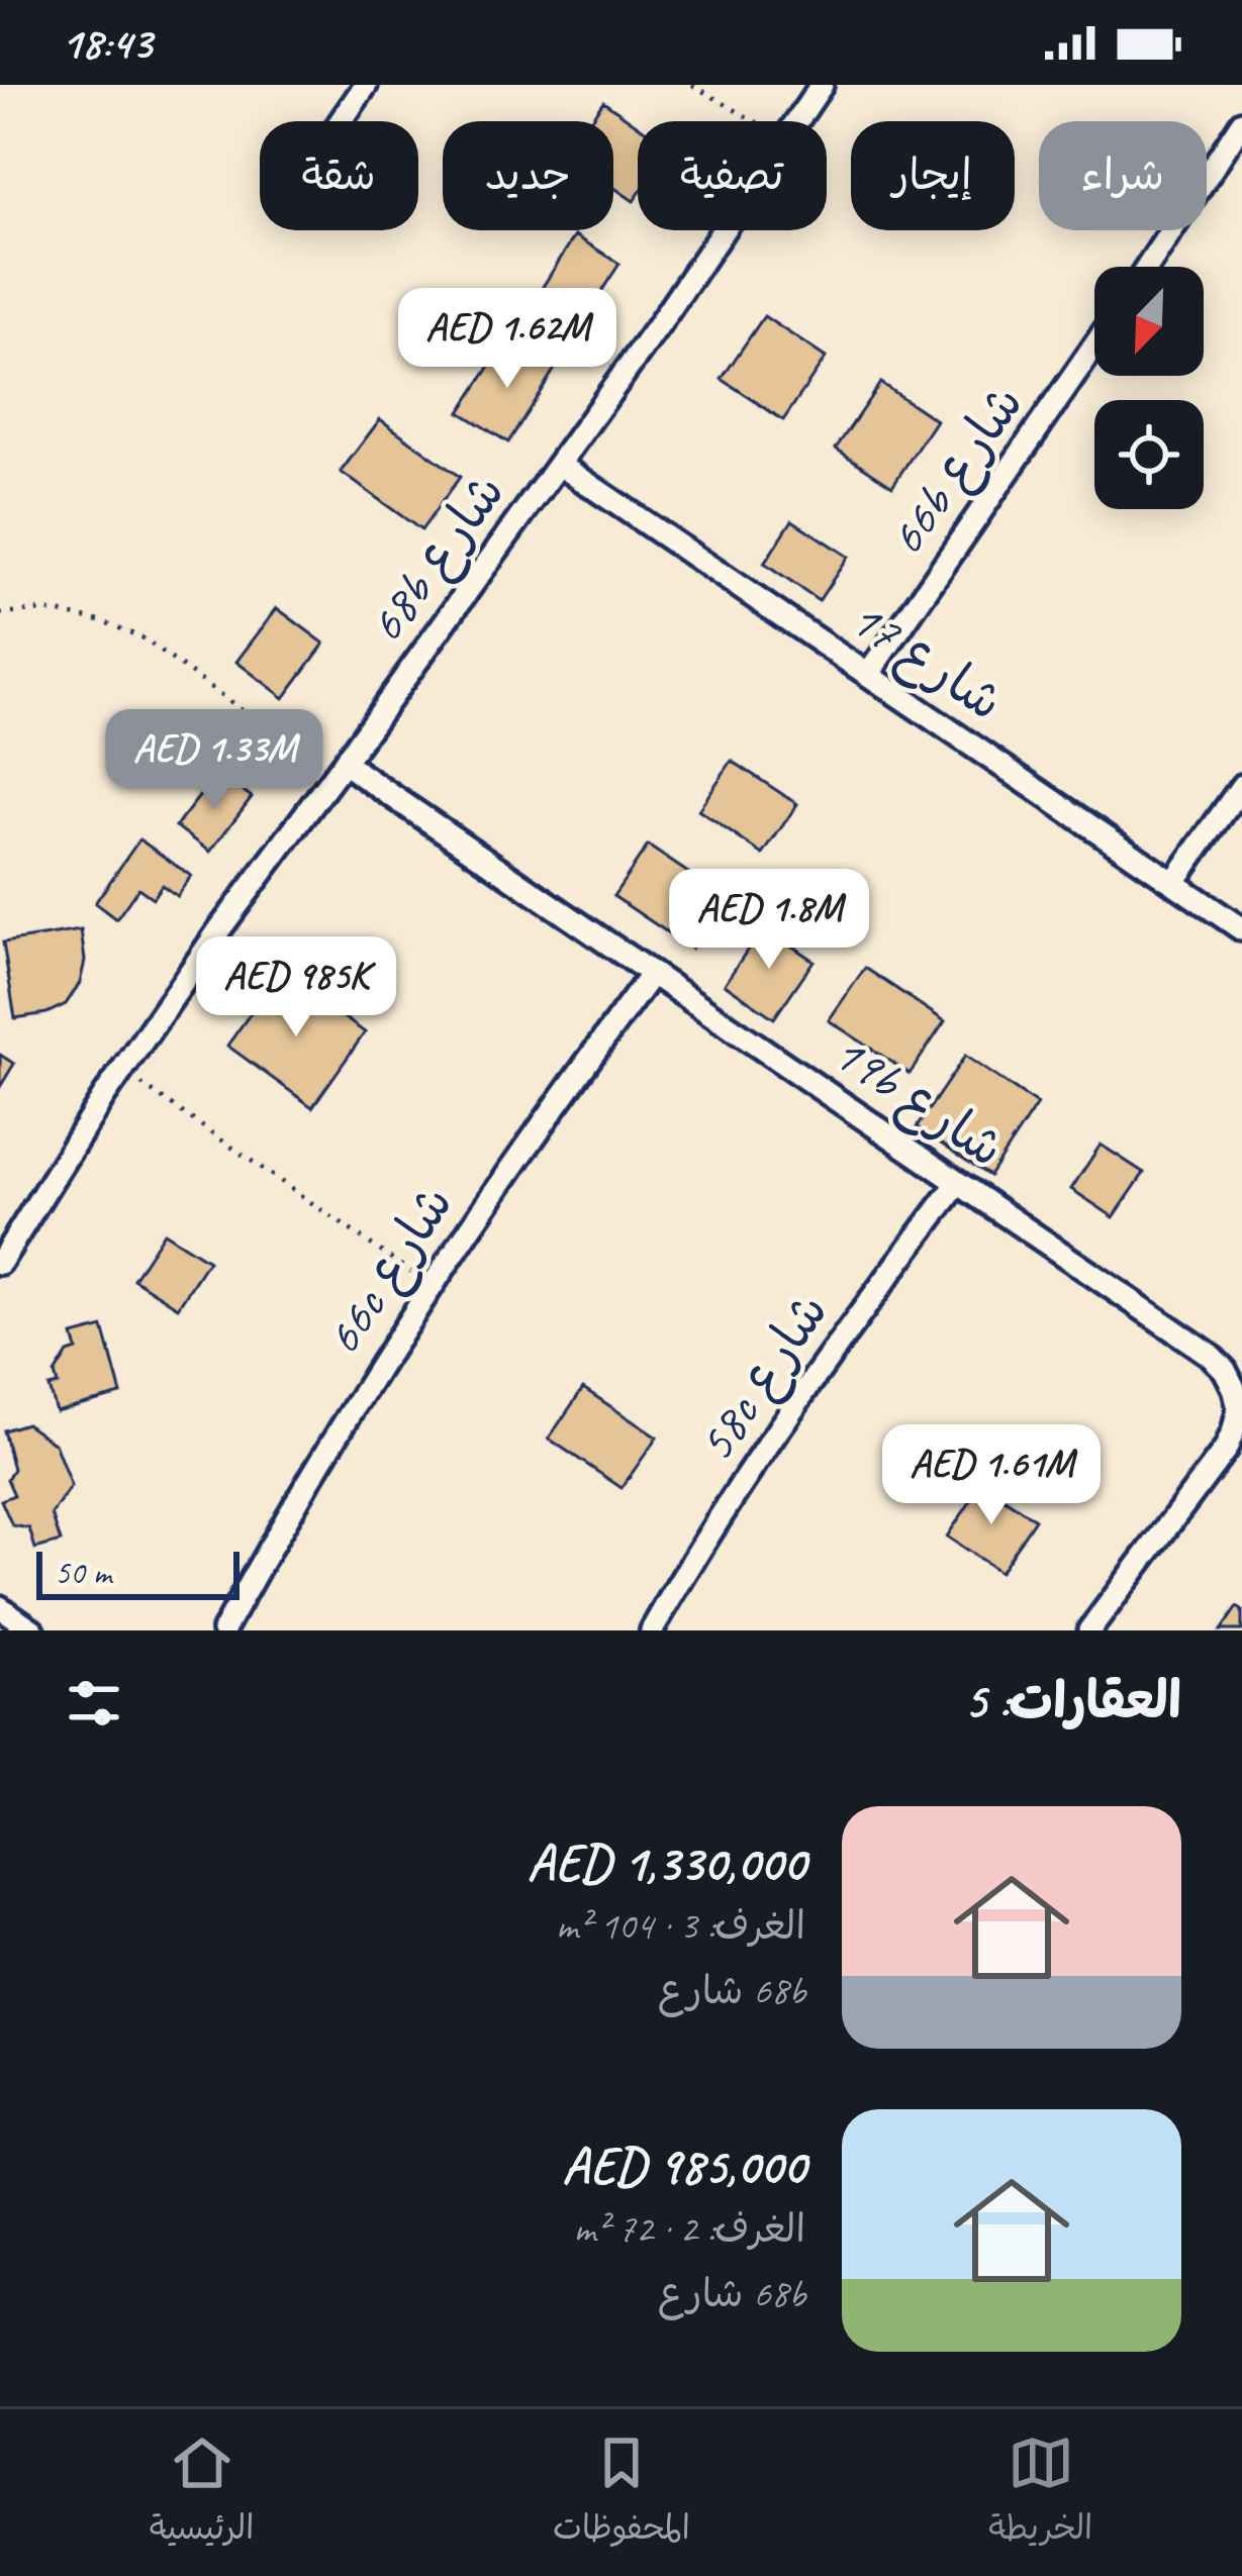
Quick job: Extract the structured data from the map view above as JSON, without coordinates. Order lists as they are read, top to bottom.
{
  "streets": {
    "street": [
      "66b شارع",
      "68b شارع",
      "شارع 17",
      "19b شارع",
      "66c شارع",
      "58c شارع"
    ]
  },
  "crossings": [
    ["66b شارع", "شارع 17"],
    ["68b شارع", "شارع 17"],
    ["68b شارع", "19b شارع"],
    ["19b شارع", "66c شارع"],
    ["19b شارع", "58c شارع"]
  ],
  "scale_bar": "50 m",
  "north": "bottom left",
  "page": {
    "status": "18:43",
    "chip": [
      "شراء",
      "إيجار",
      "تصفية",
      "جديد",
      "شقة"
    ],
    "price": [
      "AED 1.62M",
      "AED 1.33M",
      "AED 1.8M",
      "AED 985K",
      "AED 1.61M"
    ],
    "scale": "50 m",
    "heading": "العقارات: 5",
    "list": [
      {
        "name": "AED 1,330,000",
        "note": "الغرف: 3 · 104 m² · 68b شارع"
      },
      {
        "name": "AED 985,000",
        "note": "الغرف: 2 · 72 m² · 68b شارع"
      }
    ],
    "tabs": ["الخريطة", "المحفوظات", "الرئيسية"]
  }
}
